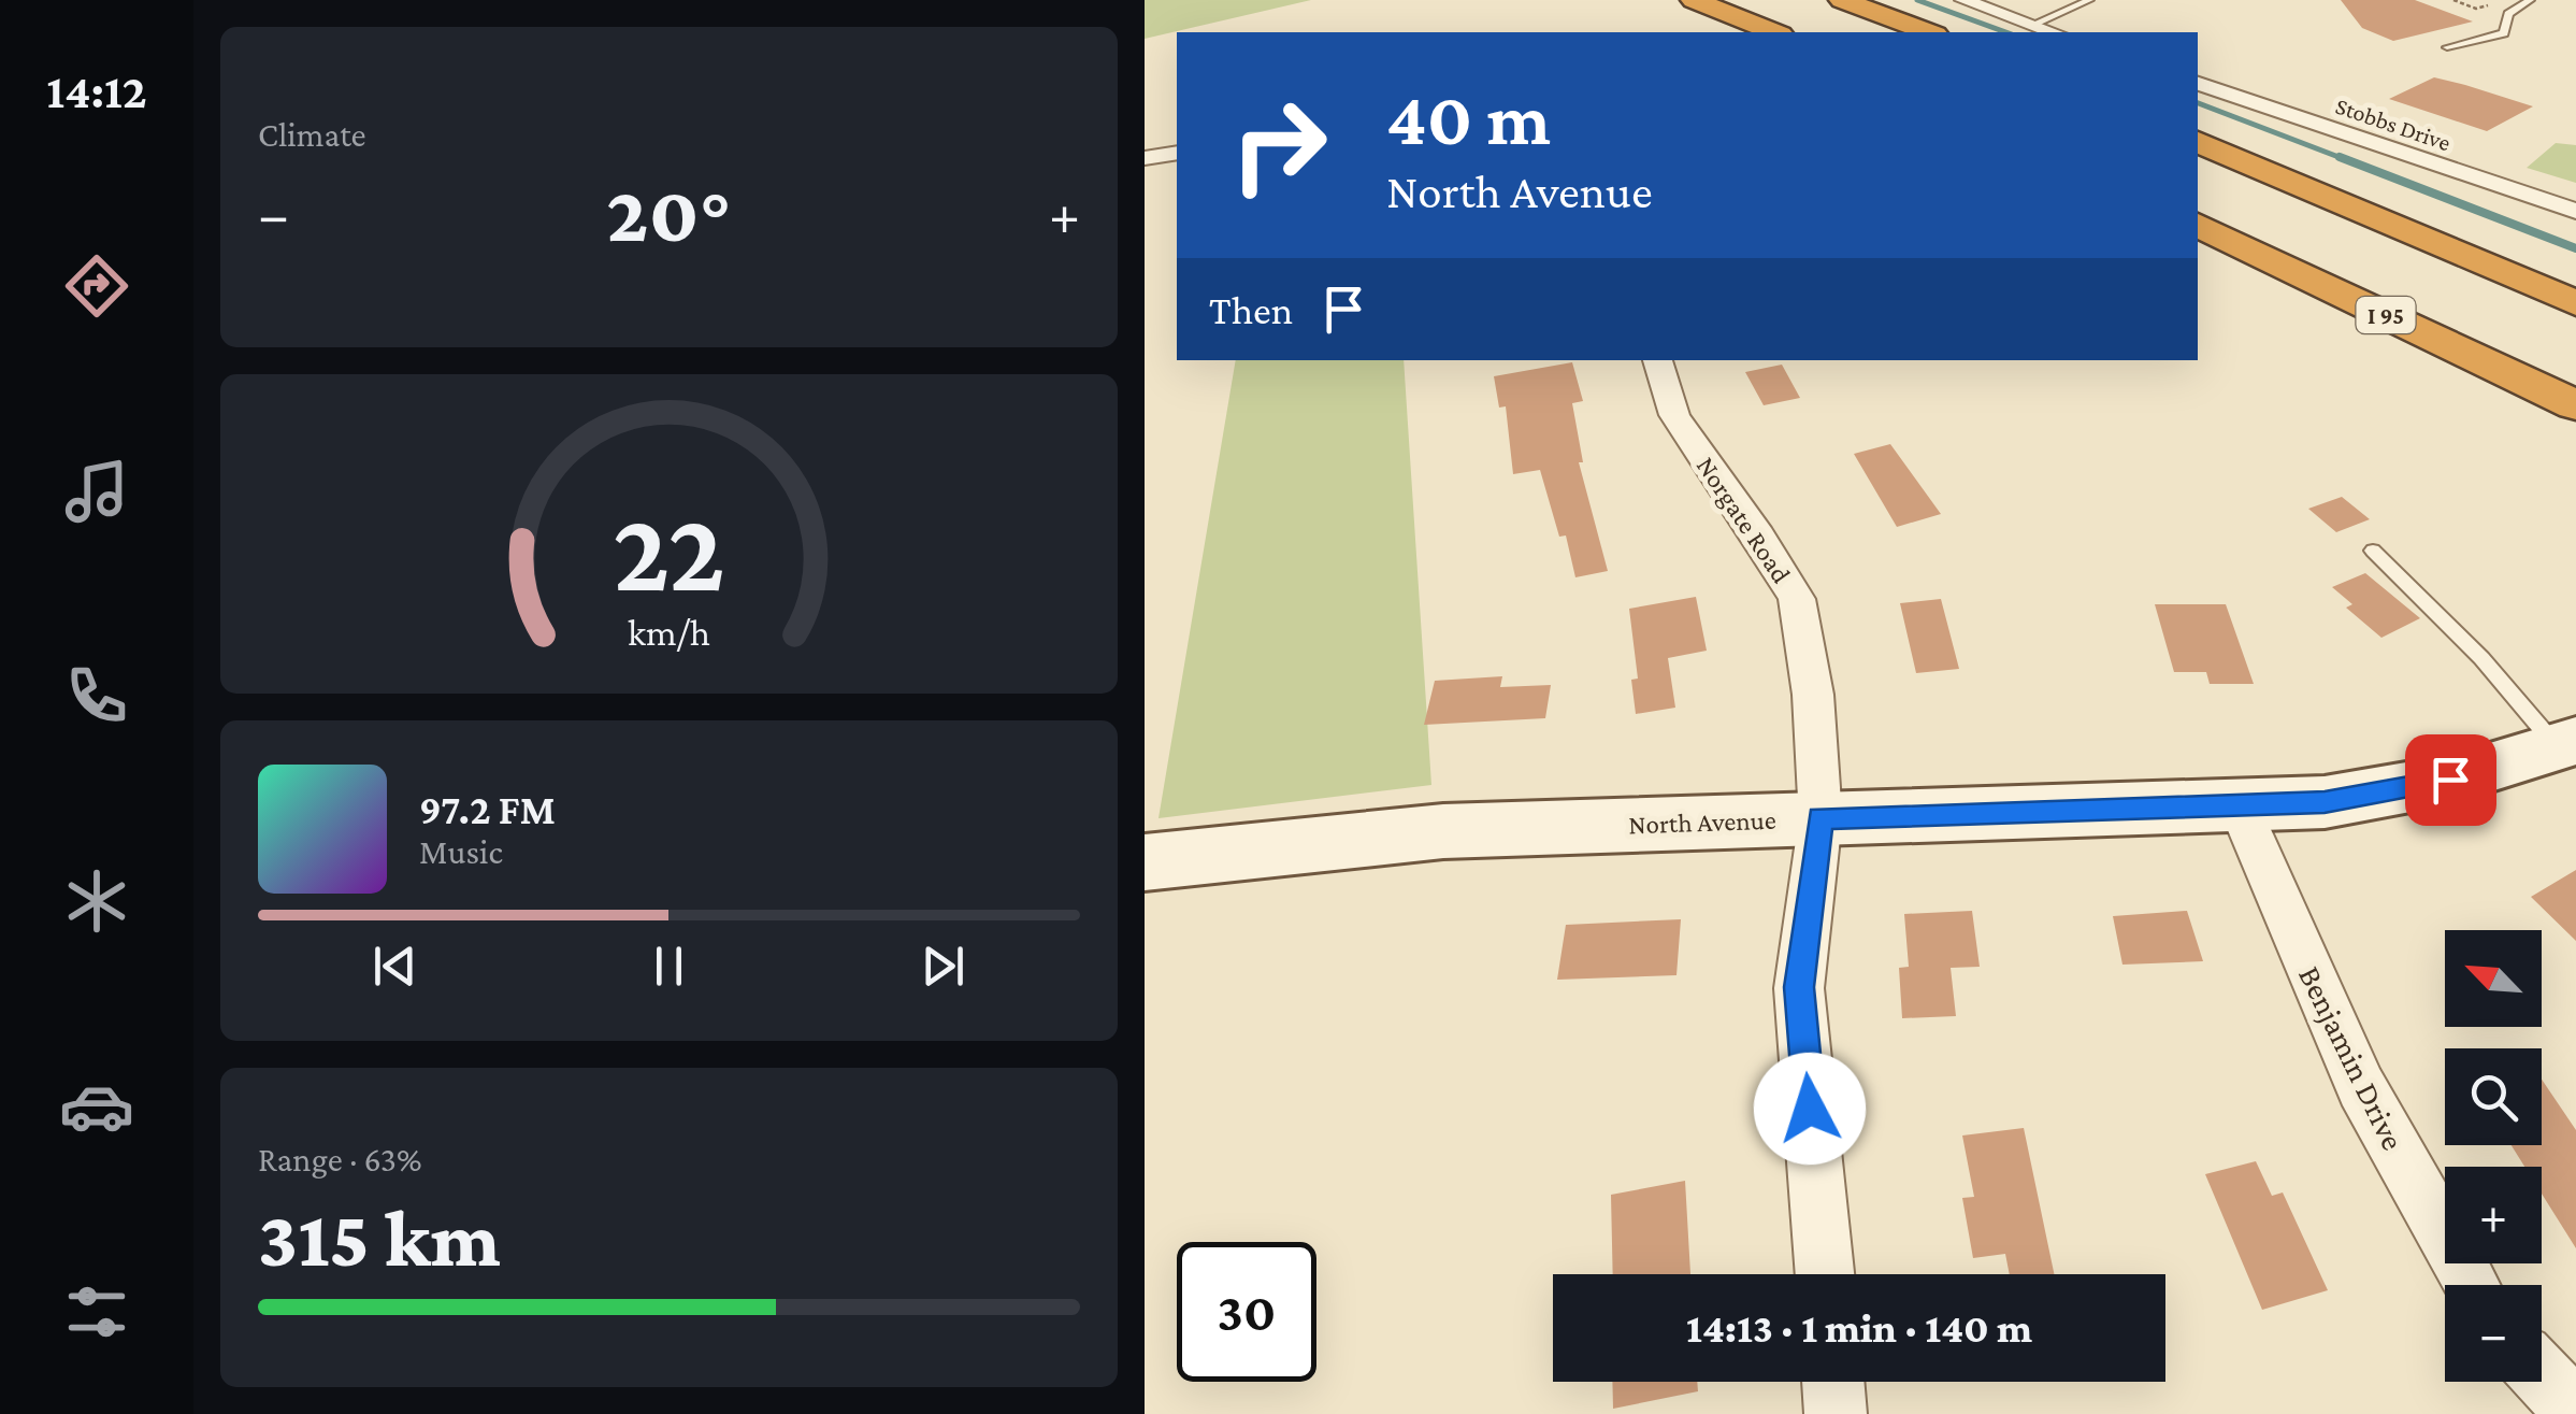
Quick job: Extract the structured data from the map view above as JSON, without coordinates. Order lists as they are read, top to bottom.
{
  "streets": {
    "highway": ["I 95"],
    "main road": ["North Avenue"],
    "street": ["Stobbs Drive", "Norgate Road", "Benjamin Drive"]
  },
  "crossings": [
    ["Norgate Road", "North Avenue"],
    ["North Avenue", "Benjamin Drive"]
  ],
  "north": "top left",
  "page": {
    "tabs": "14:12",
    "tile": [
      "Climate",
      ["Range · 63%", "315 km"]
    ],
    "turn": ["40 m", "North Avenue"],
    "heat": ["−", "20°", "+"],
    "then": "Then",
    "song": ["97.2 FM", "Music"],
    "map_buttons": ["+", "−"],
    "limit": "30",
    "trip": "14:13 · 1 min · 140 m",
    "gauge": ["22", "km/h"]
  }
}
